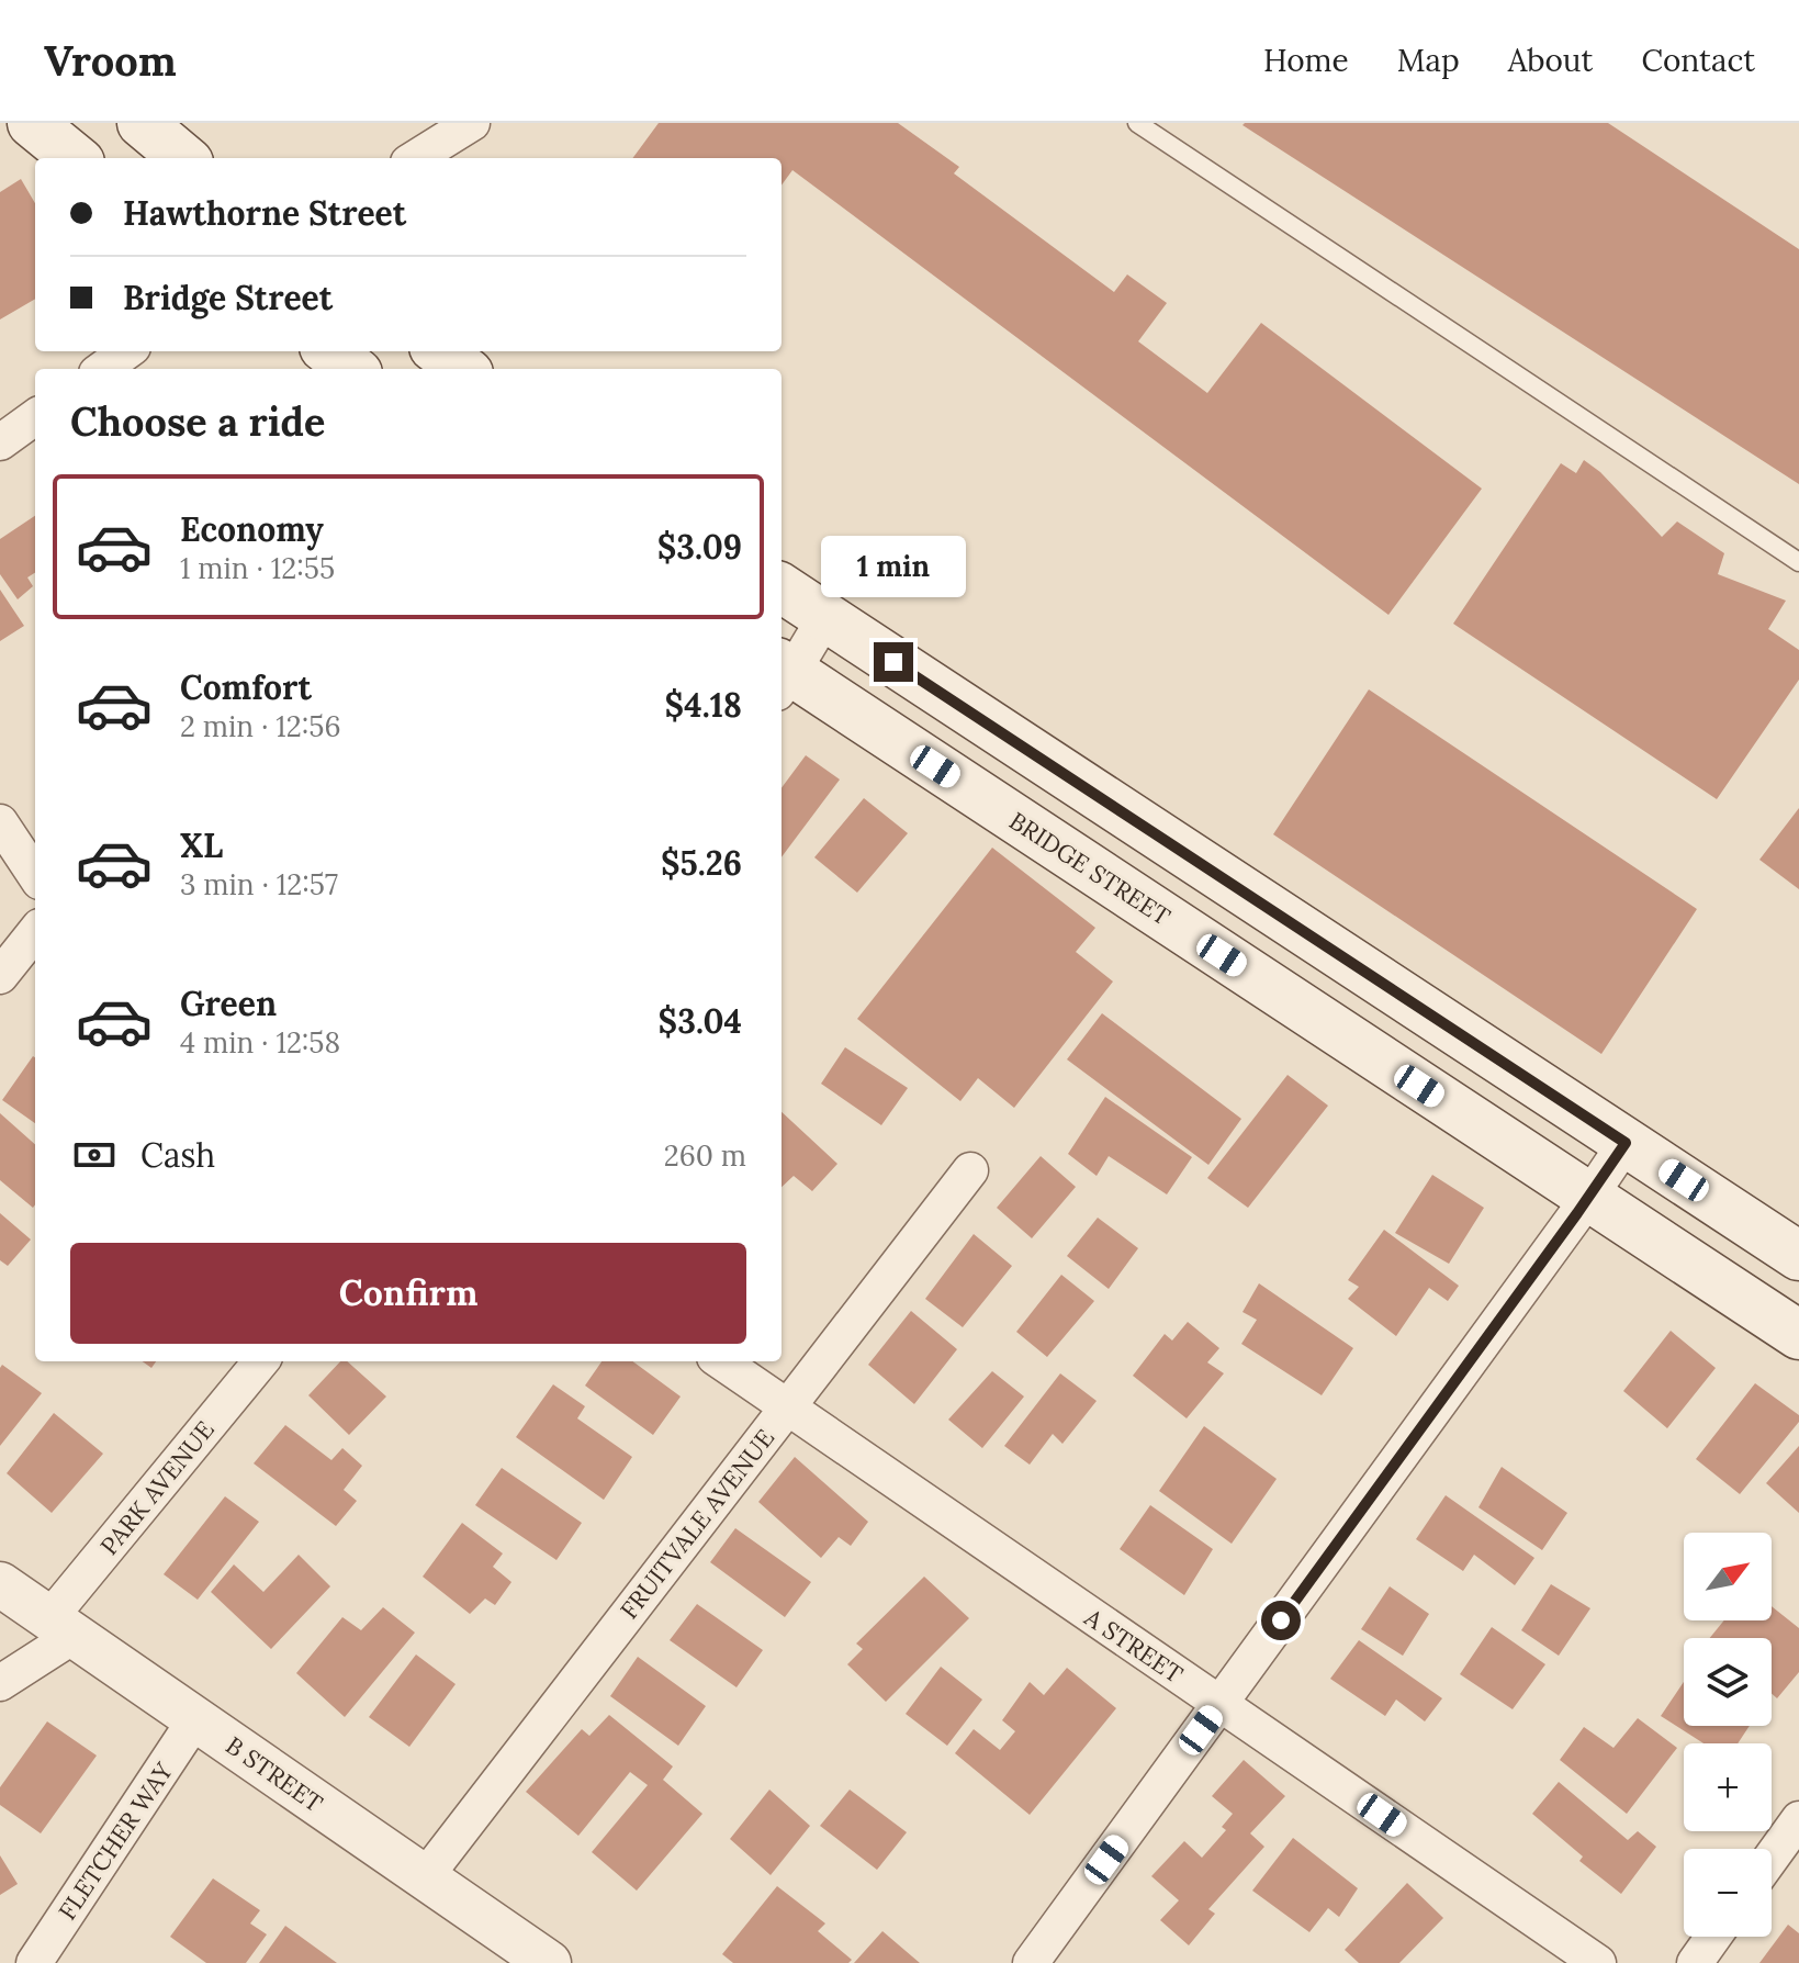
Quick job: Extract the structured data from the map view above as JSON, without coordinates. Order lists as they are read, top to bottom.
{
  "streets": {
    "main road": ["BRIDGE STREET"],
    "street": [
      "PARK AVENUE",
      "FRUITVALE AVENUE",
      "A STREET",
      "B STREET",
      "FLETCHER WAY"
    ]
  },
  "crossings": [
    ["PARK AVENUE", "B STREET"],
    ["FRUITVALE AVENUE", "A STREET"],
    ["FRUITVALE AVENUE", "B STREET"],
    ["B STREET", "FLETCHER WAY"]
  ],
  "north": "top right",
  "page": {
    "header": "Vroom",
    "nav": [
      "Home",
      "Map",
      "About",
      "Contact"
    ],
    "banner": ["Hawthorne Street", "Bridge Street"],
    "heading": "Choose a ride",
    "list": [
      {
        "name": "Economy",
        "note": "1 min · 12:55",
        "value": "$3.09"
      },
      {
        "name": "Comfort",
        "note": "2 min · 12:56",
        "value": "$4.18"
      },
      {
        "name": "XL",
        "note": "3 min · 12:57",
        "value": "$5.26"
      },
      {
        "name": "Green",
        "note": "4 min · 12:58",
        "value": "$3.04"
      }
    ],
    "bubble": "1 min",
    "pay": ["Cash", "260 m"],
    "buttons": "Confirm",
    "map_buttons": ["+", "−"]
  }
}
